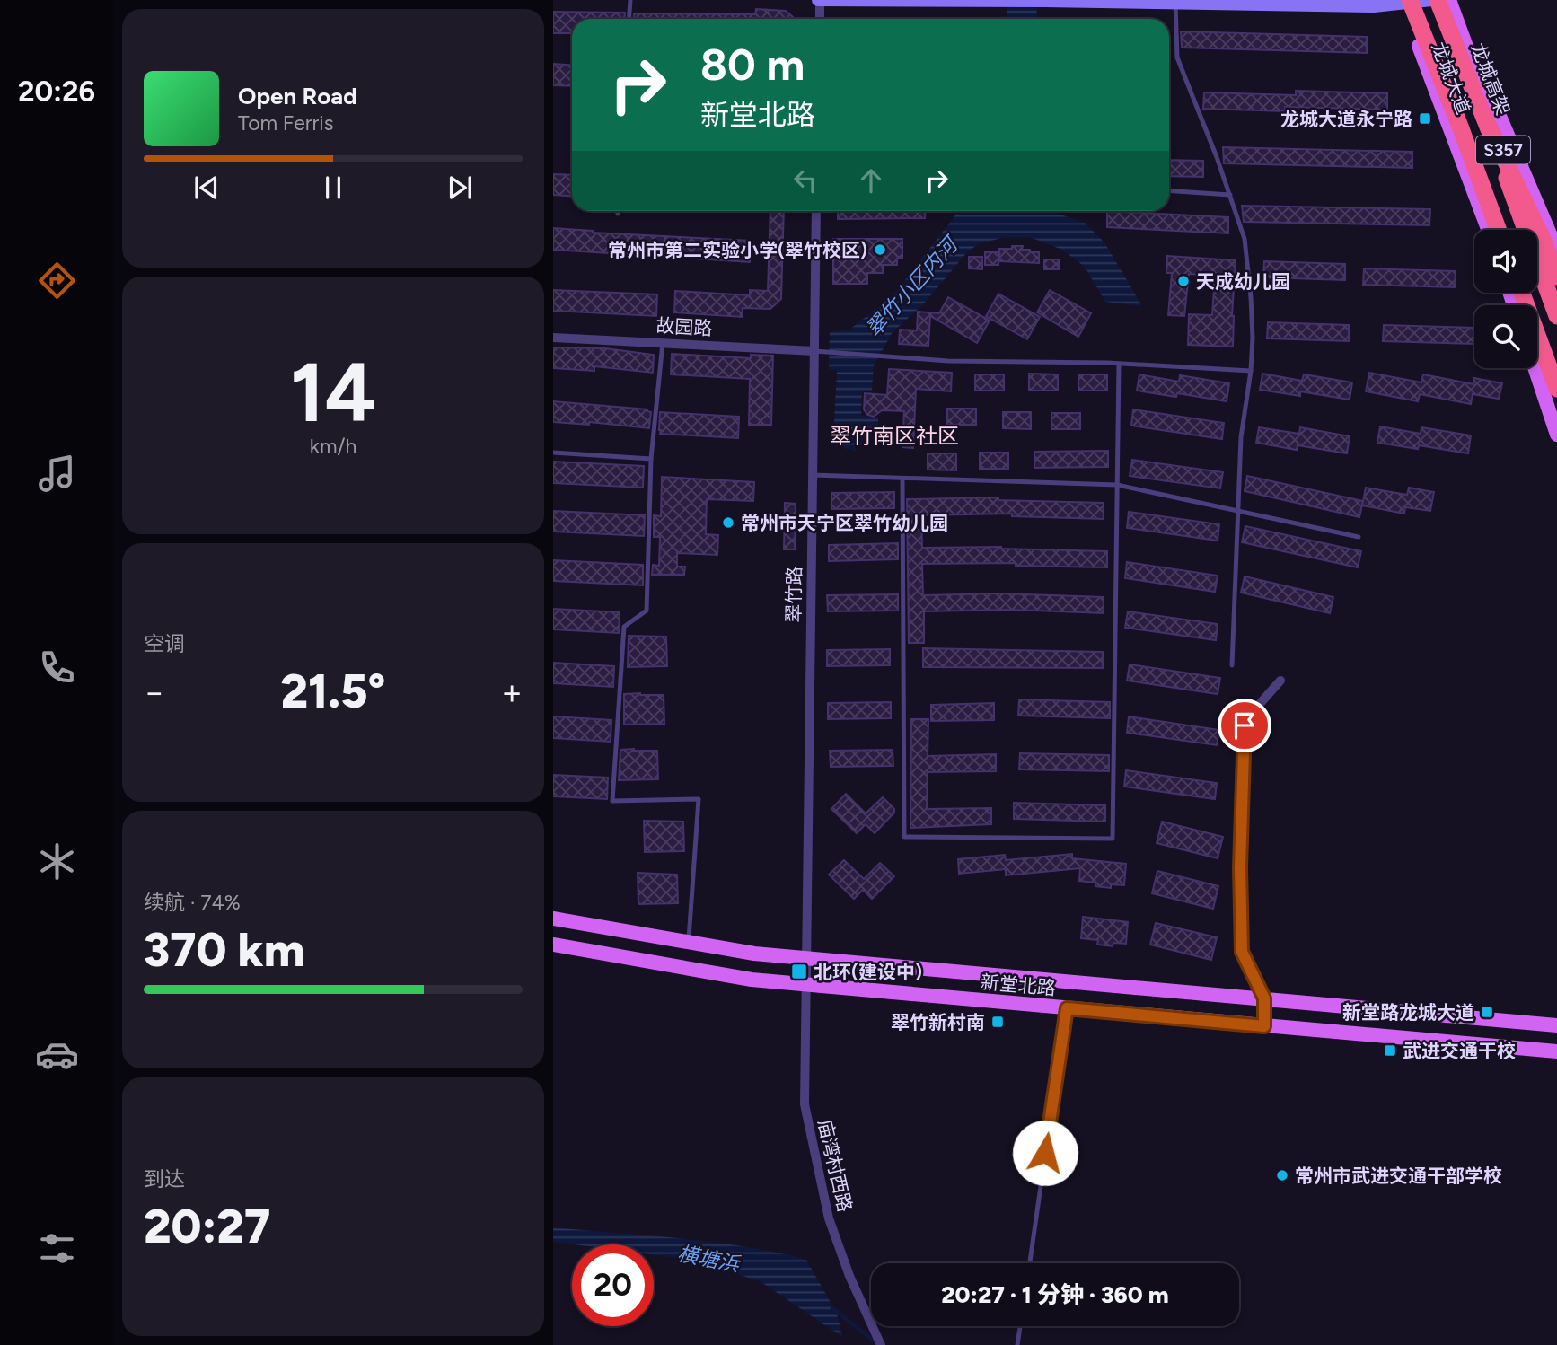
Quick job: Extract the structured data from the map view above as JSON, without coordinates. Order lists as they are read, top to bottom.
{
  "streets": {
    "highway": ["龙城高架"],
    "main road": ["龙城大道", "S357", "新堂北路"],
    "street": ["故园路", "翠竹路", "庙湾村西路"]
  },
  "crossings": [
    ["故园路", "翠竹路"],
    ["翠竹路", "新堂北路"],
    ["翠竹路", "庙湾村西路"],
    ["新堂北路", "庙湾村西路"]
  ],
  "districts": ["翠竹南区社区"],
  "water": ["翠竹小区内河", "横塘浜"],
  "places": {
    "transit": [
      "龙城大道永宁路",
      "北环(建设中)",
      "新堂路龙城大道",
      "翠竹新村南",
      "武进交通干校"
    ],
    "other": [
      "常州市第二实验小学(翠竹校区)",
      "天成幼儿园",
      "常州市天宁区翠竹幼儿园",
      "常州市武进交通干部学校"
    ]
  },
  "page": {
    "tabs": "20:26",
    "turn": ["80 m", "新堂北路"],
    "song": ["Open Road", "Tom Ferris"],
    "tile": [
      ["14", "km/h"],
      "空调",
      ["续航 · 74%", "370 km"],
      ["到达", "20:27"]
    ],
    "heat": ["−", "21.5°", "+"],
    "limit": "20",
    "trip": "20:27 · 1 分钟 · 360 m"
  }
}
